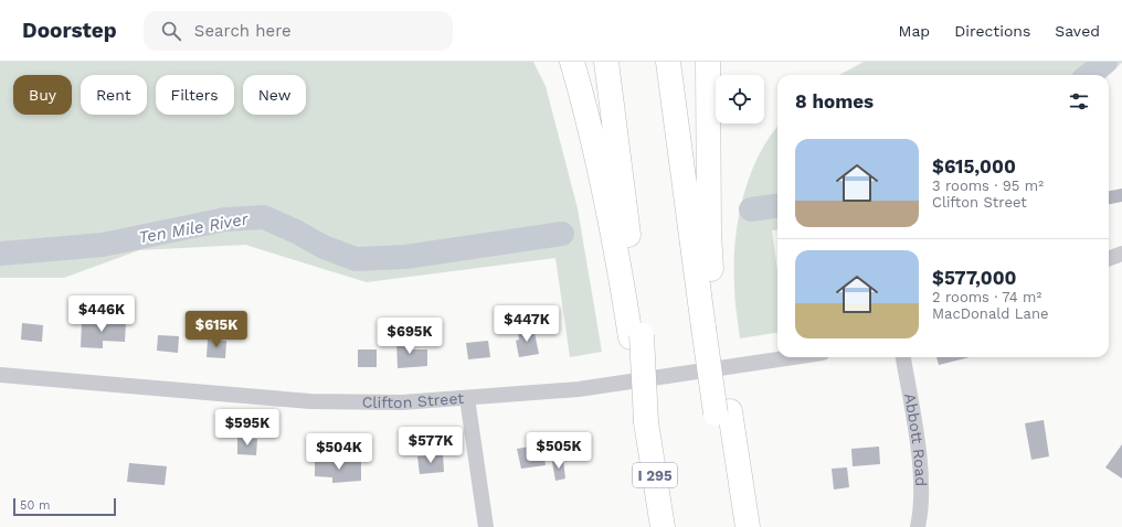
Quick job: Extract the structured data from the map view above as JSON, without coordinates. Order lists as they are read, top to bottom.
{
  "streets": {
    "highway": ["I 295"],
    "street": ["Clifton Street", "Abbott Road"]
  },
  "water": ["Ten Mile River"],
  "scale_bar": "50 m",
  "page": {
    "header": "Doorstep",
    "search": "Search here",
    "nav": ["Map", "Directions", "Saved"],
    "chip": [
      "Buy",
      "Rent",
      "Filters",
      "New"
    ],
    "heading": "8 homes",
    "list": [
      {
        "name": "$615,000",
        "note": "3 rooms · 95 m² · Clifton Street"
      },
      {
        "name": "$577,000",
        "note": "2 rooms · 74 m² · MacDonald Lane"
      }
    ],
    "price": [
      "$446K",
      "$447K",
      "$615K",
      "$695K",
      "$595K",
      "$577K",
      "$505K",
      "$504K"
    ],
    "scale": "50 m"
  }
}
